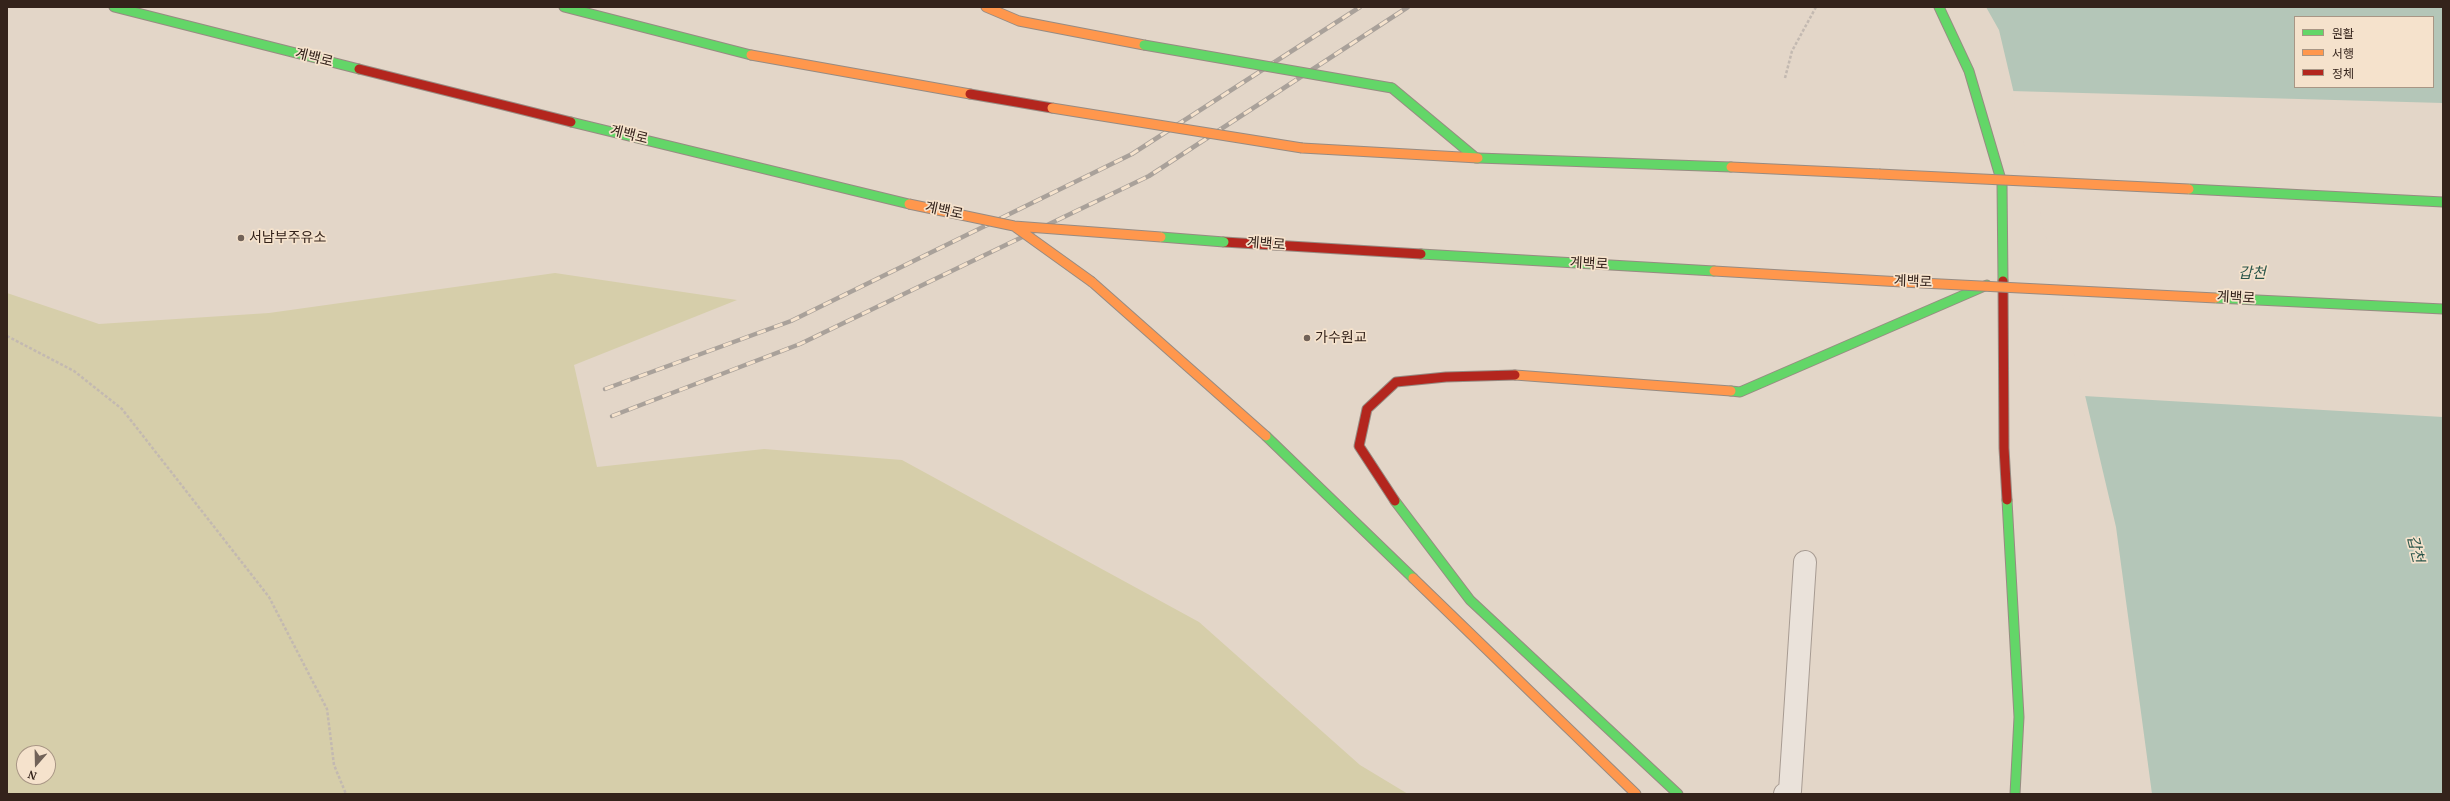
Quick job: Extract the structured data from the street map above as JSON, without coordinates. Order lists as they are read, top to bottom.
{
  "streets": {
    "main road": ["계백로"]
  },
  "water": ["갑천"],
  "places": ["서남부주유소", "가수원교"],
  "legend": ["원활", "서행", "정체"],
  "north": "bottom"
}
